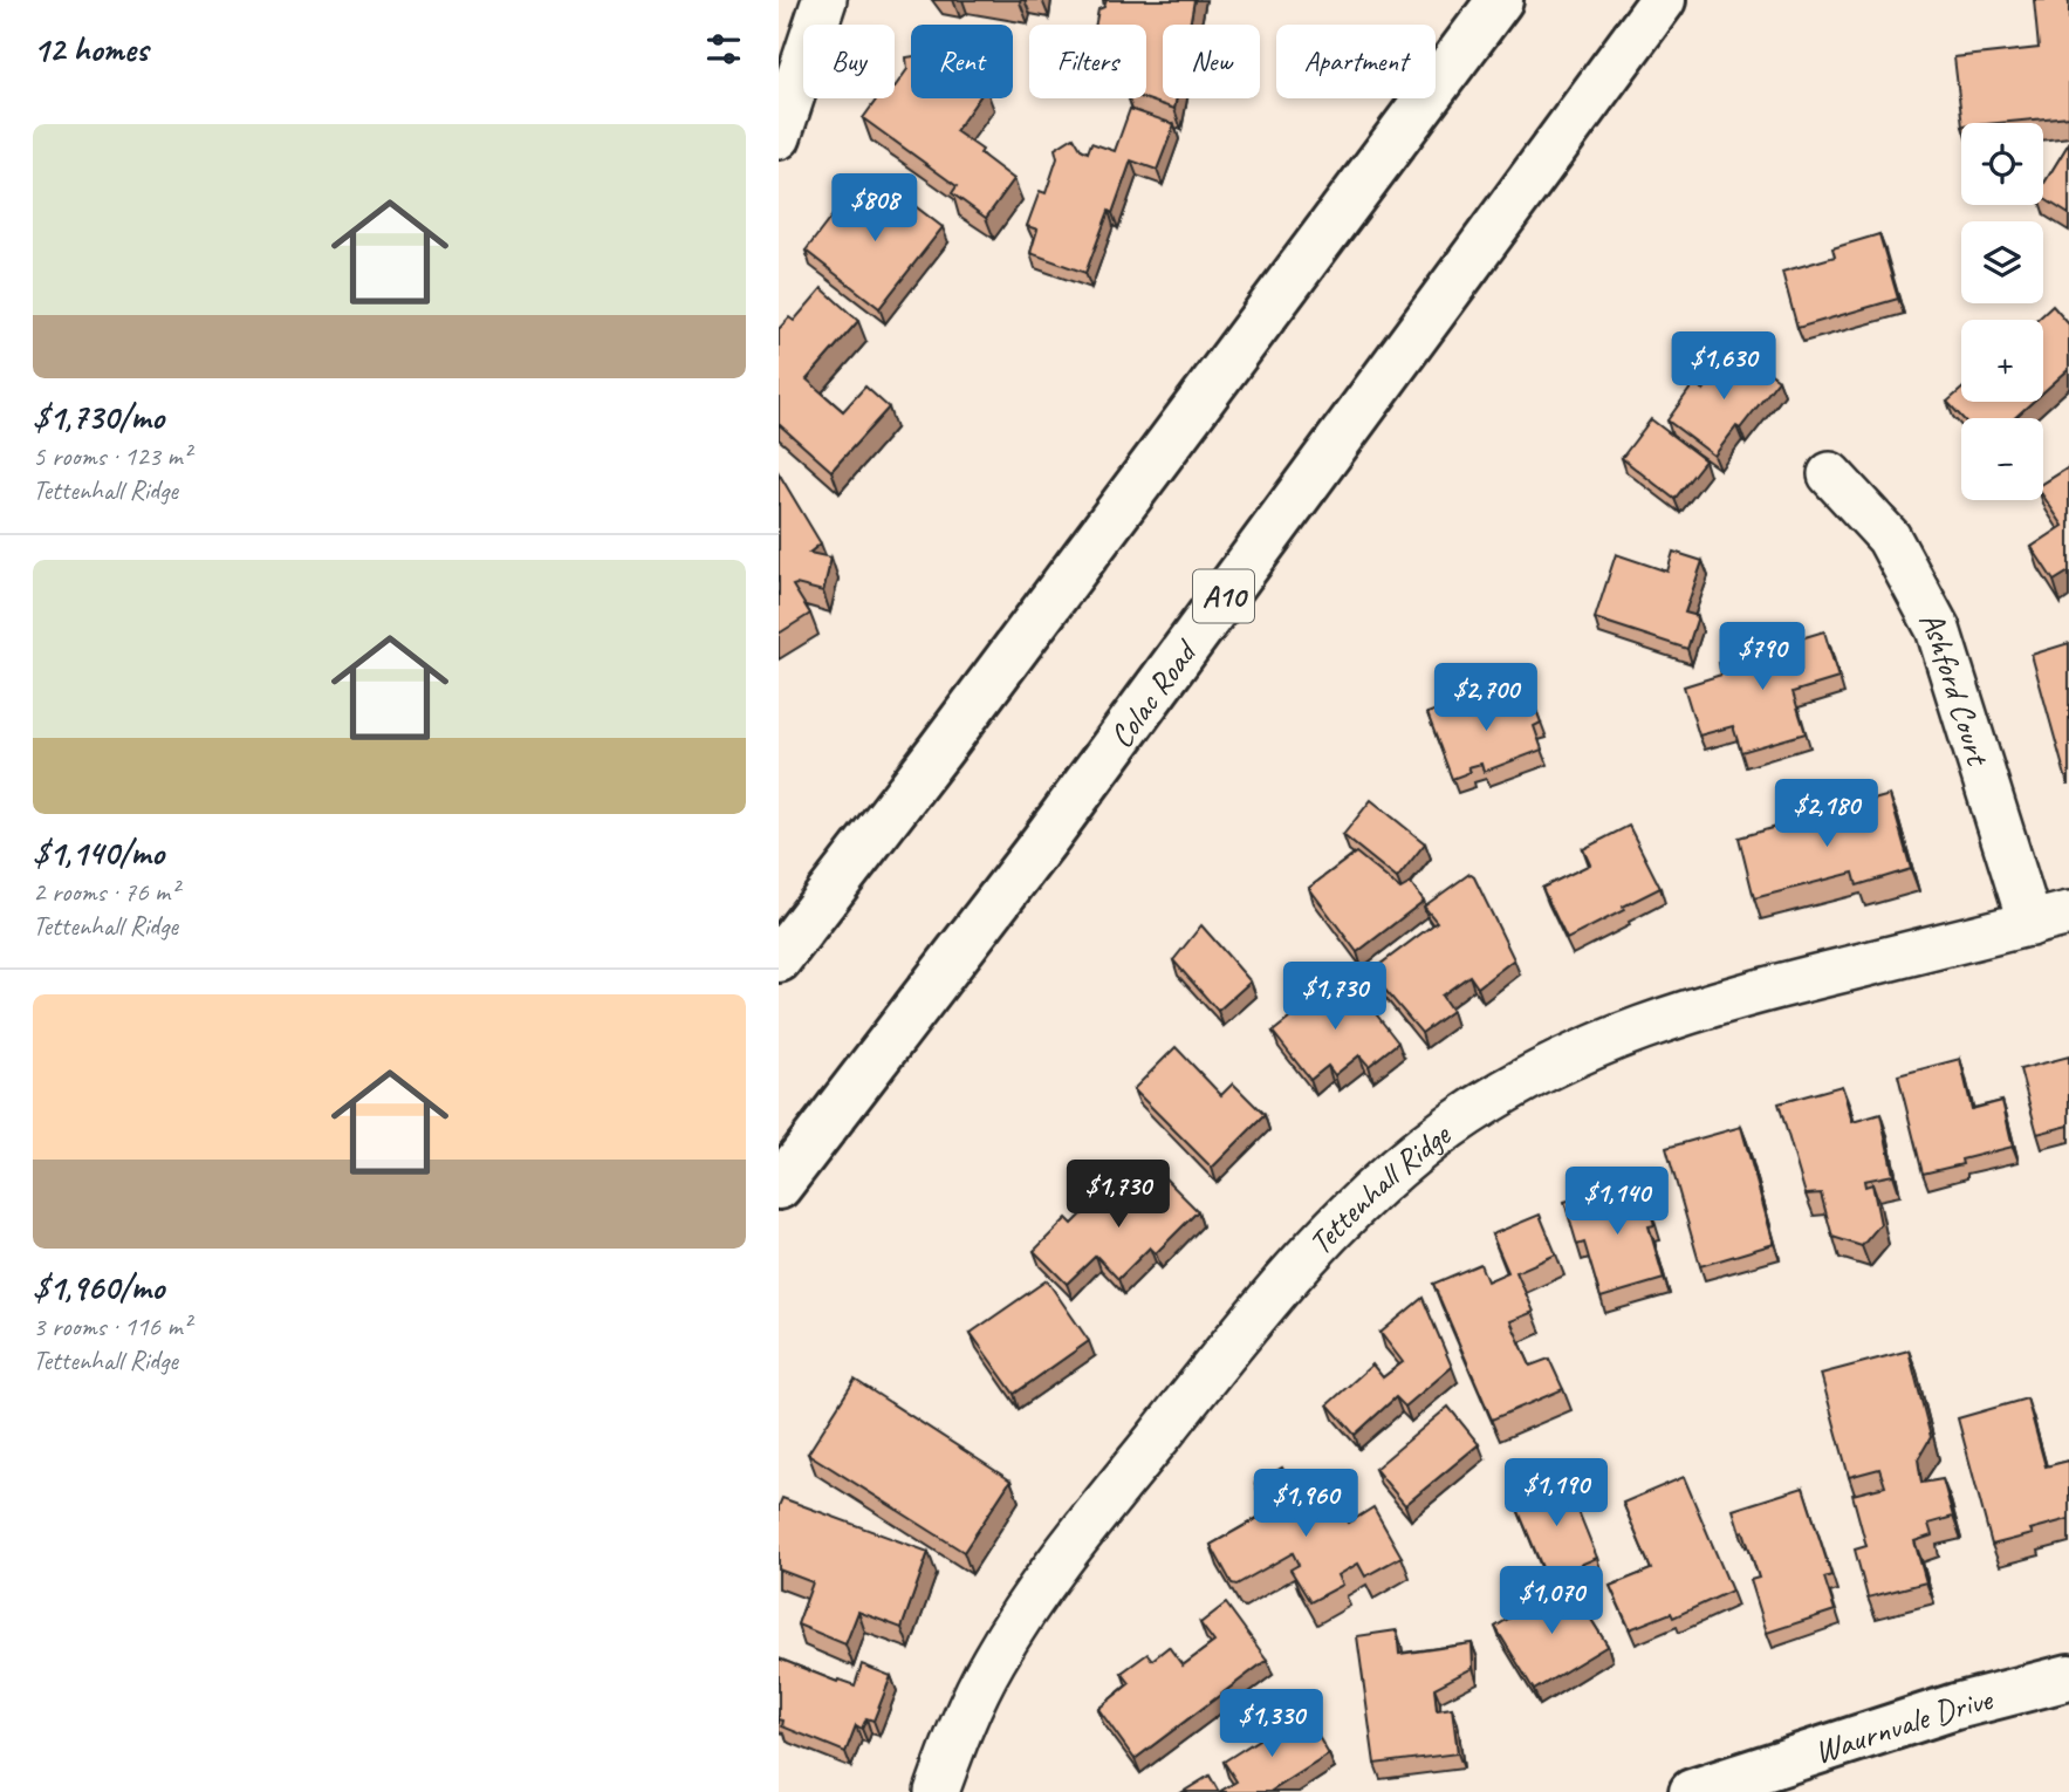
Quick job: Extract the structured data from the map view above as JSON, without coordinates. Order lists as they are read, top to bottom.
{
  "streets": {
    "main road": ["A10", "Colac Road", "Waurnvale Drive"],
    "street": ["Ashford Court", "Tettenhall Ridge"]
  },
  "crossings": [
    ["Ashford Court", "Tettenhall Ridge"]
  ],
  "page": {
    "heading": "12 homes",
    "chip": [
      "Buy",
      "Rent",
      "Filters",
      "New",
      "Apartment"
    ],
    "list": [
      {
        "name": "$1,730/mo",
        "note": "5 rooms · 123 m² · Tettenhall Ridge"
      },
      {
        "name": "$1,140/mo",
        "note": "2 rooms · 76 m² · Tettenhall Ridge"
      },
      {
        "name": "$1,960/mo",
        "note": "3 rooms · 116 m² · Tettenhall Ridge"
      }
    ],
    "map_buttons": ["+", "−"],
    "price": [
      "$808",
      "$1,630",
      "$790",
      "$2,700",
      "$2,180",
      "$1,730",
      "$1,730",
      "$1,140",
      "$1,190",
      "$1,960",
      "$1,070",
      "$1,330"
    ]
  }
}
